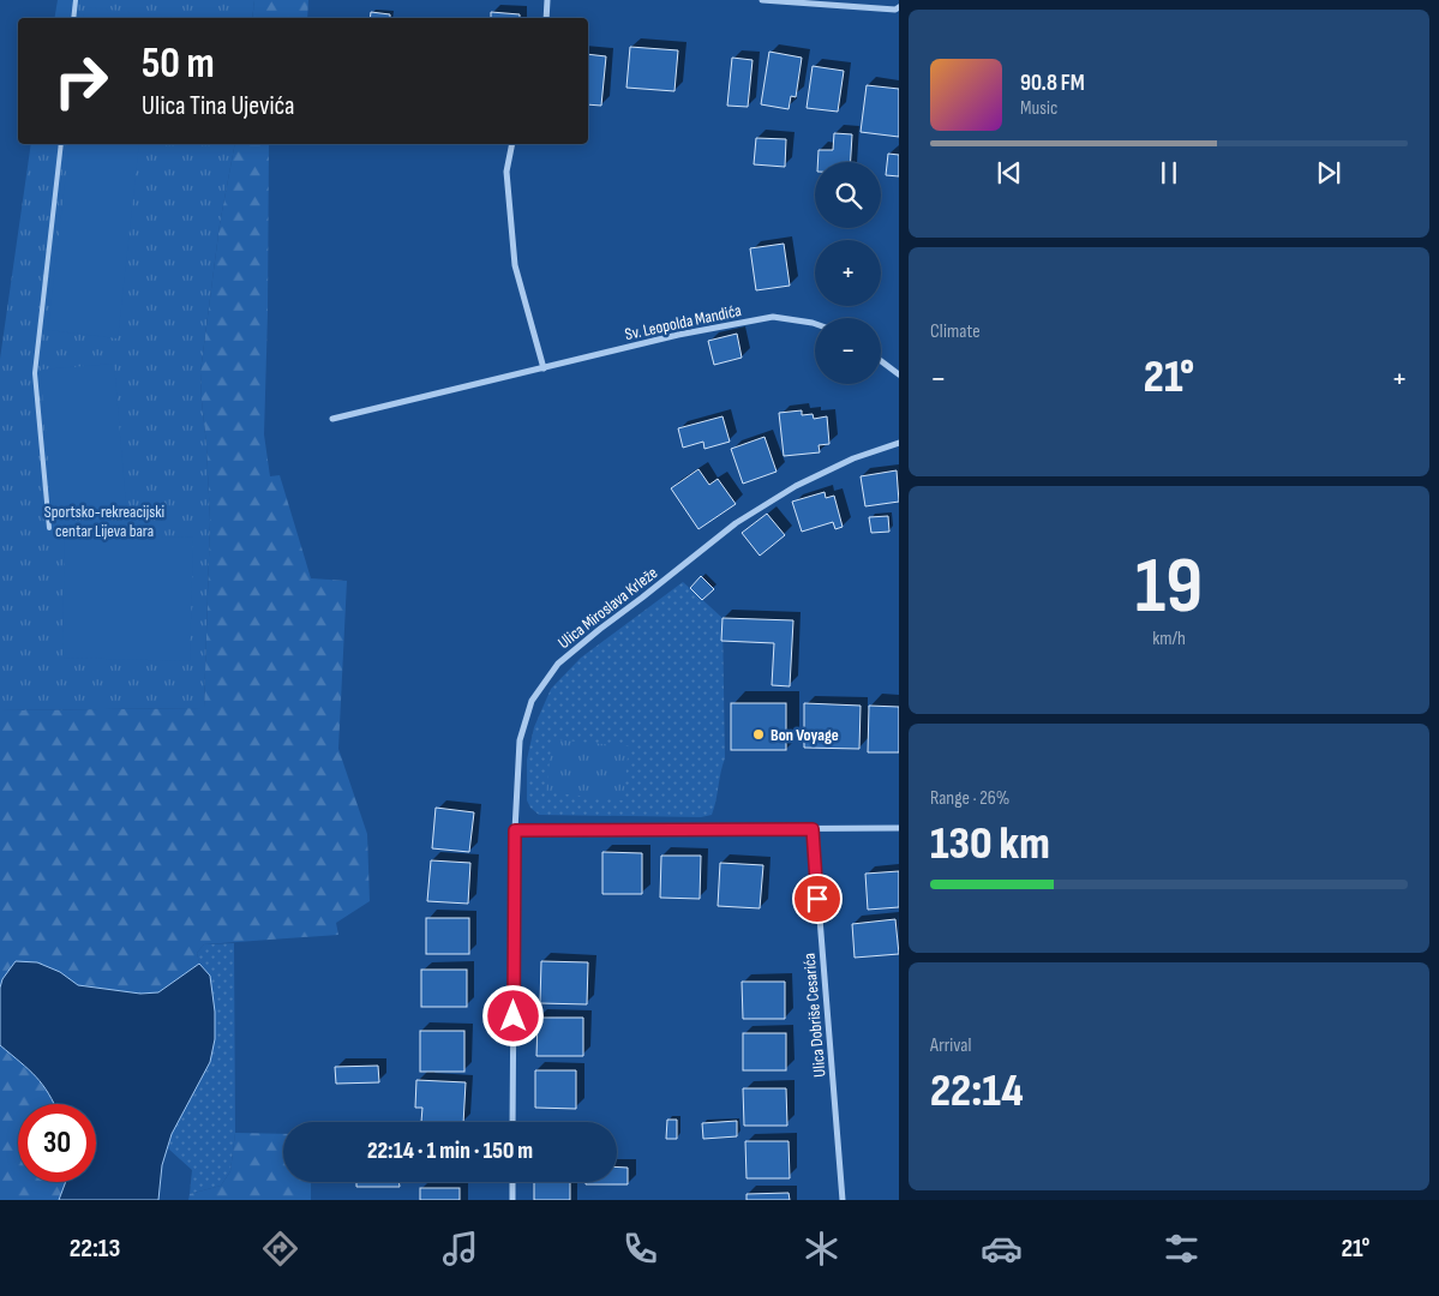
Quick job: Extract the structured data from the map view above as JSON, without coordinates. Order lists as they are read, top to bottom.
{
  "streets": {
    "street": ["Sv. Leopolda Mandića", "Ulica Miroslava Krleže", "Ulica Dobriše Cesarića"]
  },
  "parks": ["Sportsko-rekreacijski centar Lijeva bara"],
  "places": ["Bon Voyage"],
  "page": {
    "turn": ["50 m", "Ulica Tina Ujevića"],
    "song": ["90.8 FM", "Music"],
    "map_buttons": ["+", "−"],
    "tile": [
      "Climate",
      ["19", "km/h"],
      ["Range · 26%", "130 km"],
      ["Arrival", "22:14"]
    ],
    "heat": ["−", "21°", "+"],
    "limit": "30",
    "trip": "22:14 · 1 min · 150 m",
    "tabs": ["22:13", "21°"]
  }
}
